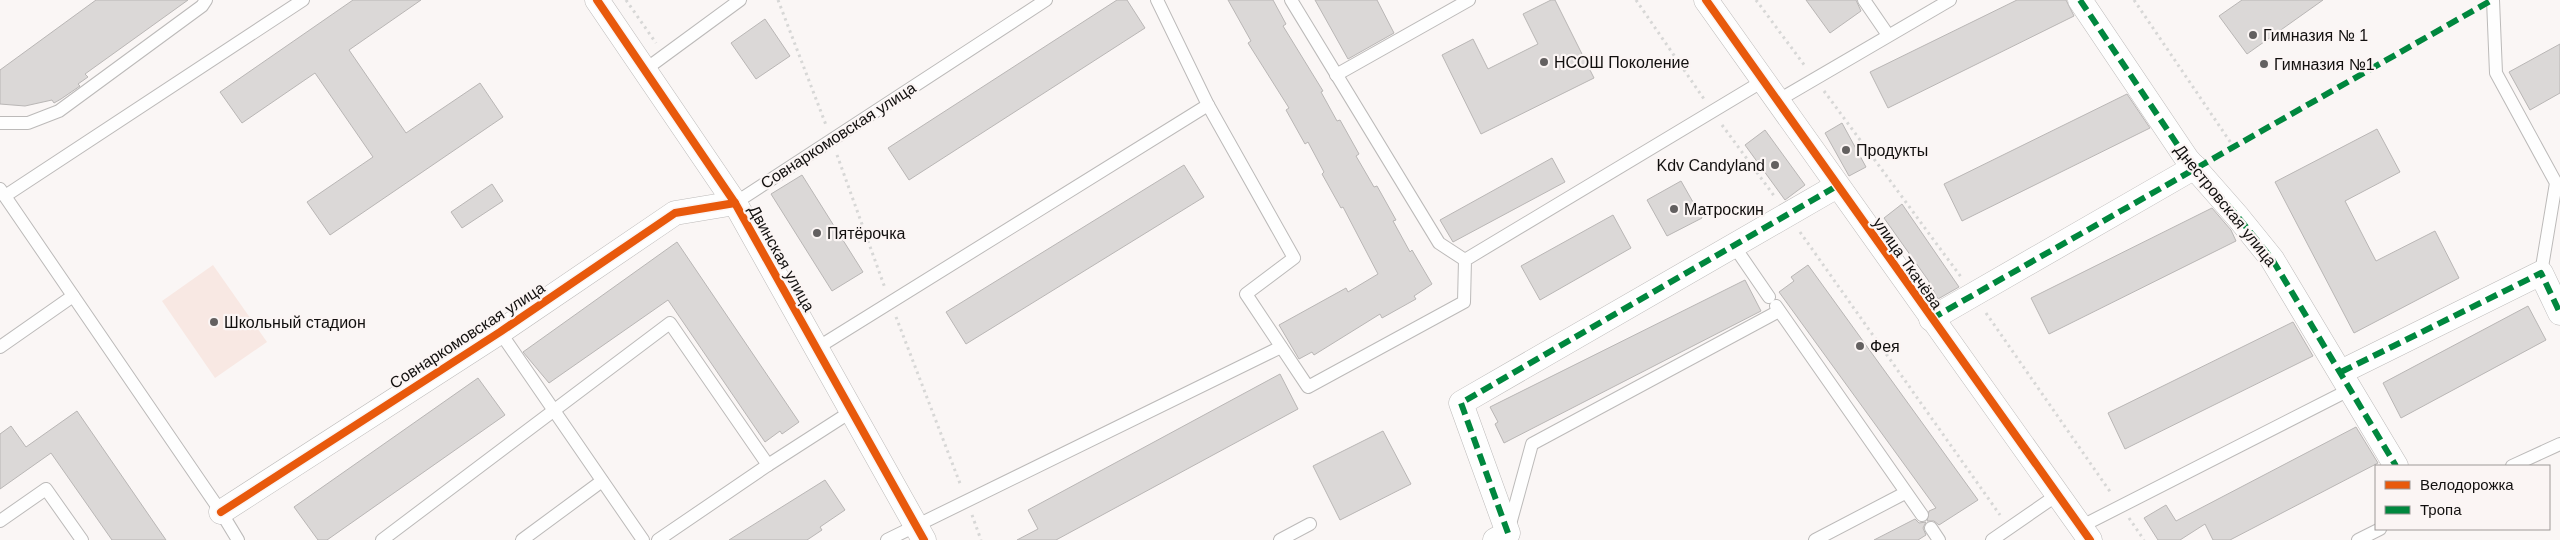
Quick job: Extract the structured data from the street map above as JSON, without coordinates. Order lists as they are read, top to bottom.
{
  "streets": {
    "street": [
      "Совнаркомовская улица",
      "Днестровская улица",
      "Двинская улица",
      "улица Ткачёва"
    ]
  },
  "crossings": [
    ["Совнаркомовская улица", "Двинская улица"]
  ],
  "places": [
    "Гимназия № 1",
    "НСОШ Поколение",
    "Гимназия №1",
    "Продукты",
    "Kdv Candyland",
    "Матроскин",
    "Пятёрочка",
    "Школьный стадион",
    "Фея"
  ],
  "legend": ["Велодорожка", "Тропа"]
}
